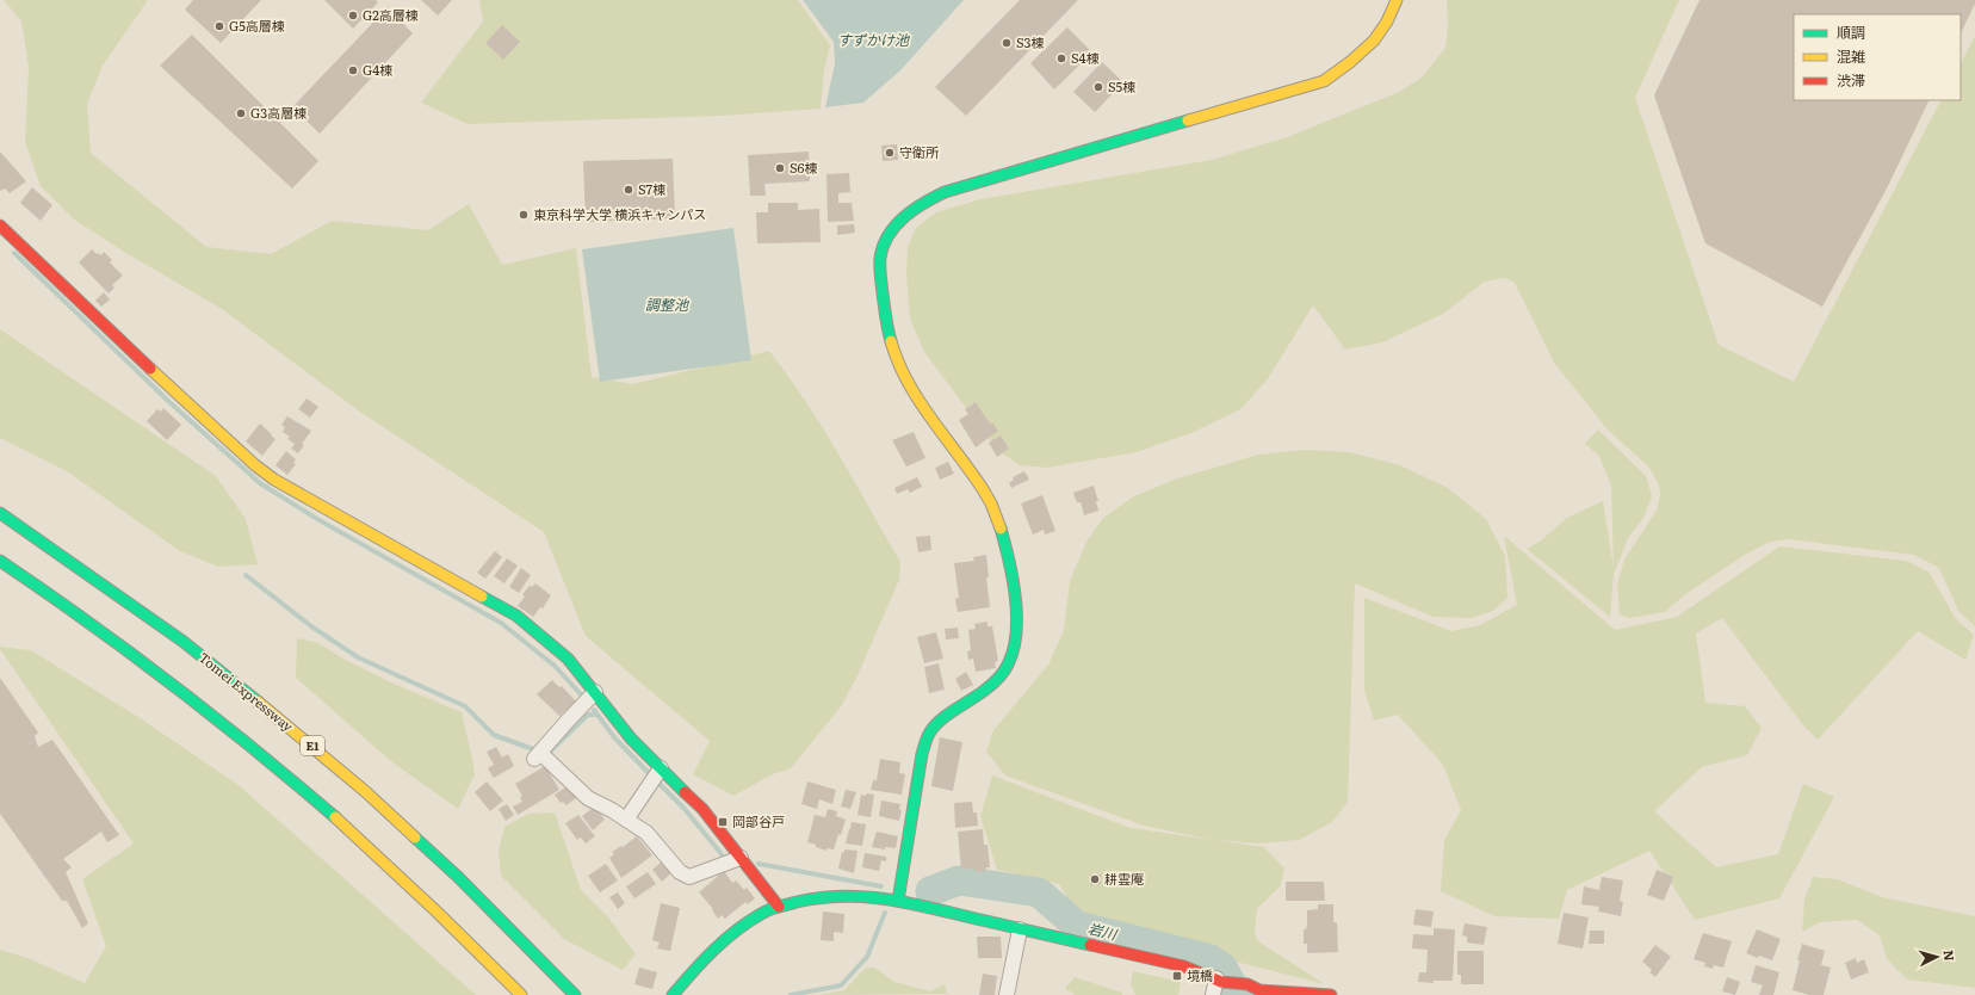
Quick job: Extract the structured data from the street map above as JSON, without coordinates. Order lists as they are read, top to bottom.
{
  "streets": {
    "main road": ["Tomei Expressway", "E1"]
  },
  "water": ["すずかけ池", "調整池", "岩川"],
  "places": {
    "other": [
      "G2高層棟",
      "G5高層棟",
      "S3棟",
      "S4棟",
      "G4棟",
      "S5棟",
      "G3高層棟",
      "守衛所",
      "S6棟",
      "S7棟",
      "東京科学大学 横浜キャンパス",
      "耕雲庵"
    ],
    "transit": ["岡部谷戸", "境橋"]
  },
  "legend": ["順調", "混雑", "渋滞"],
  "north": "right"
}
